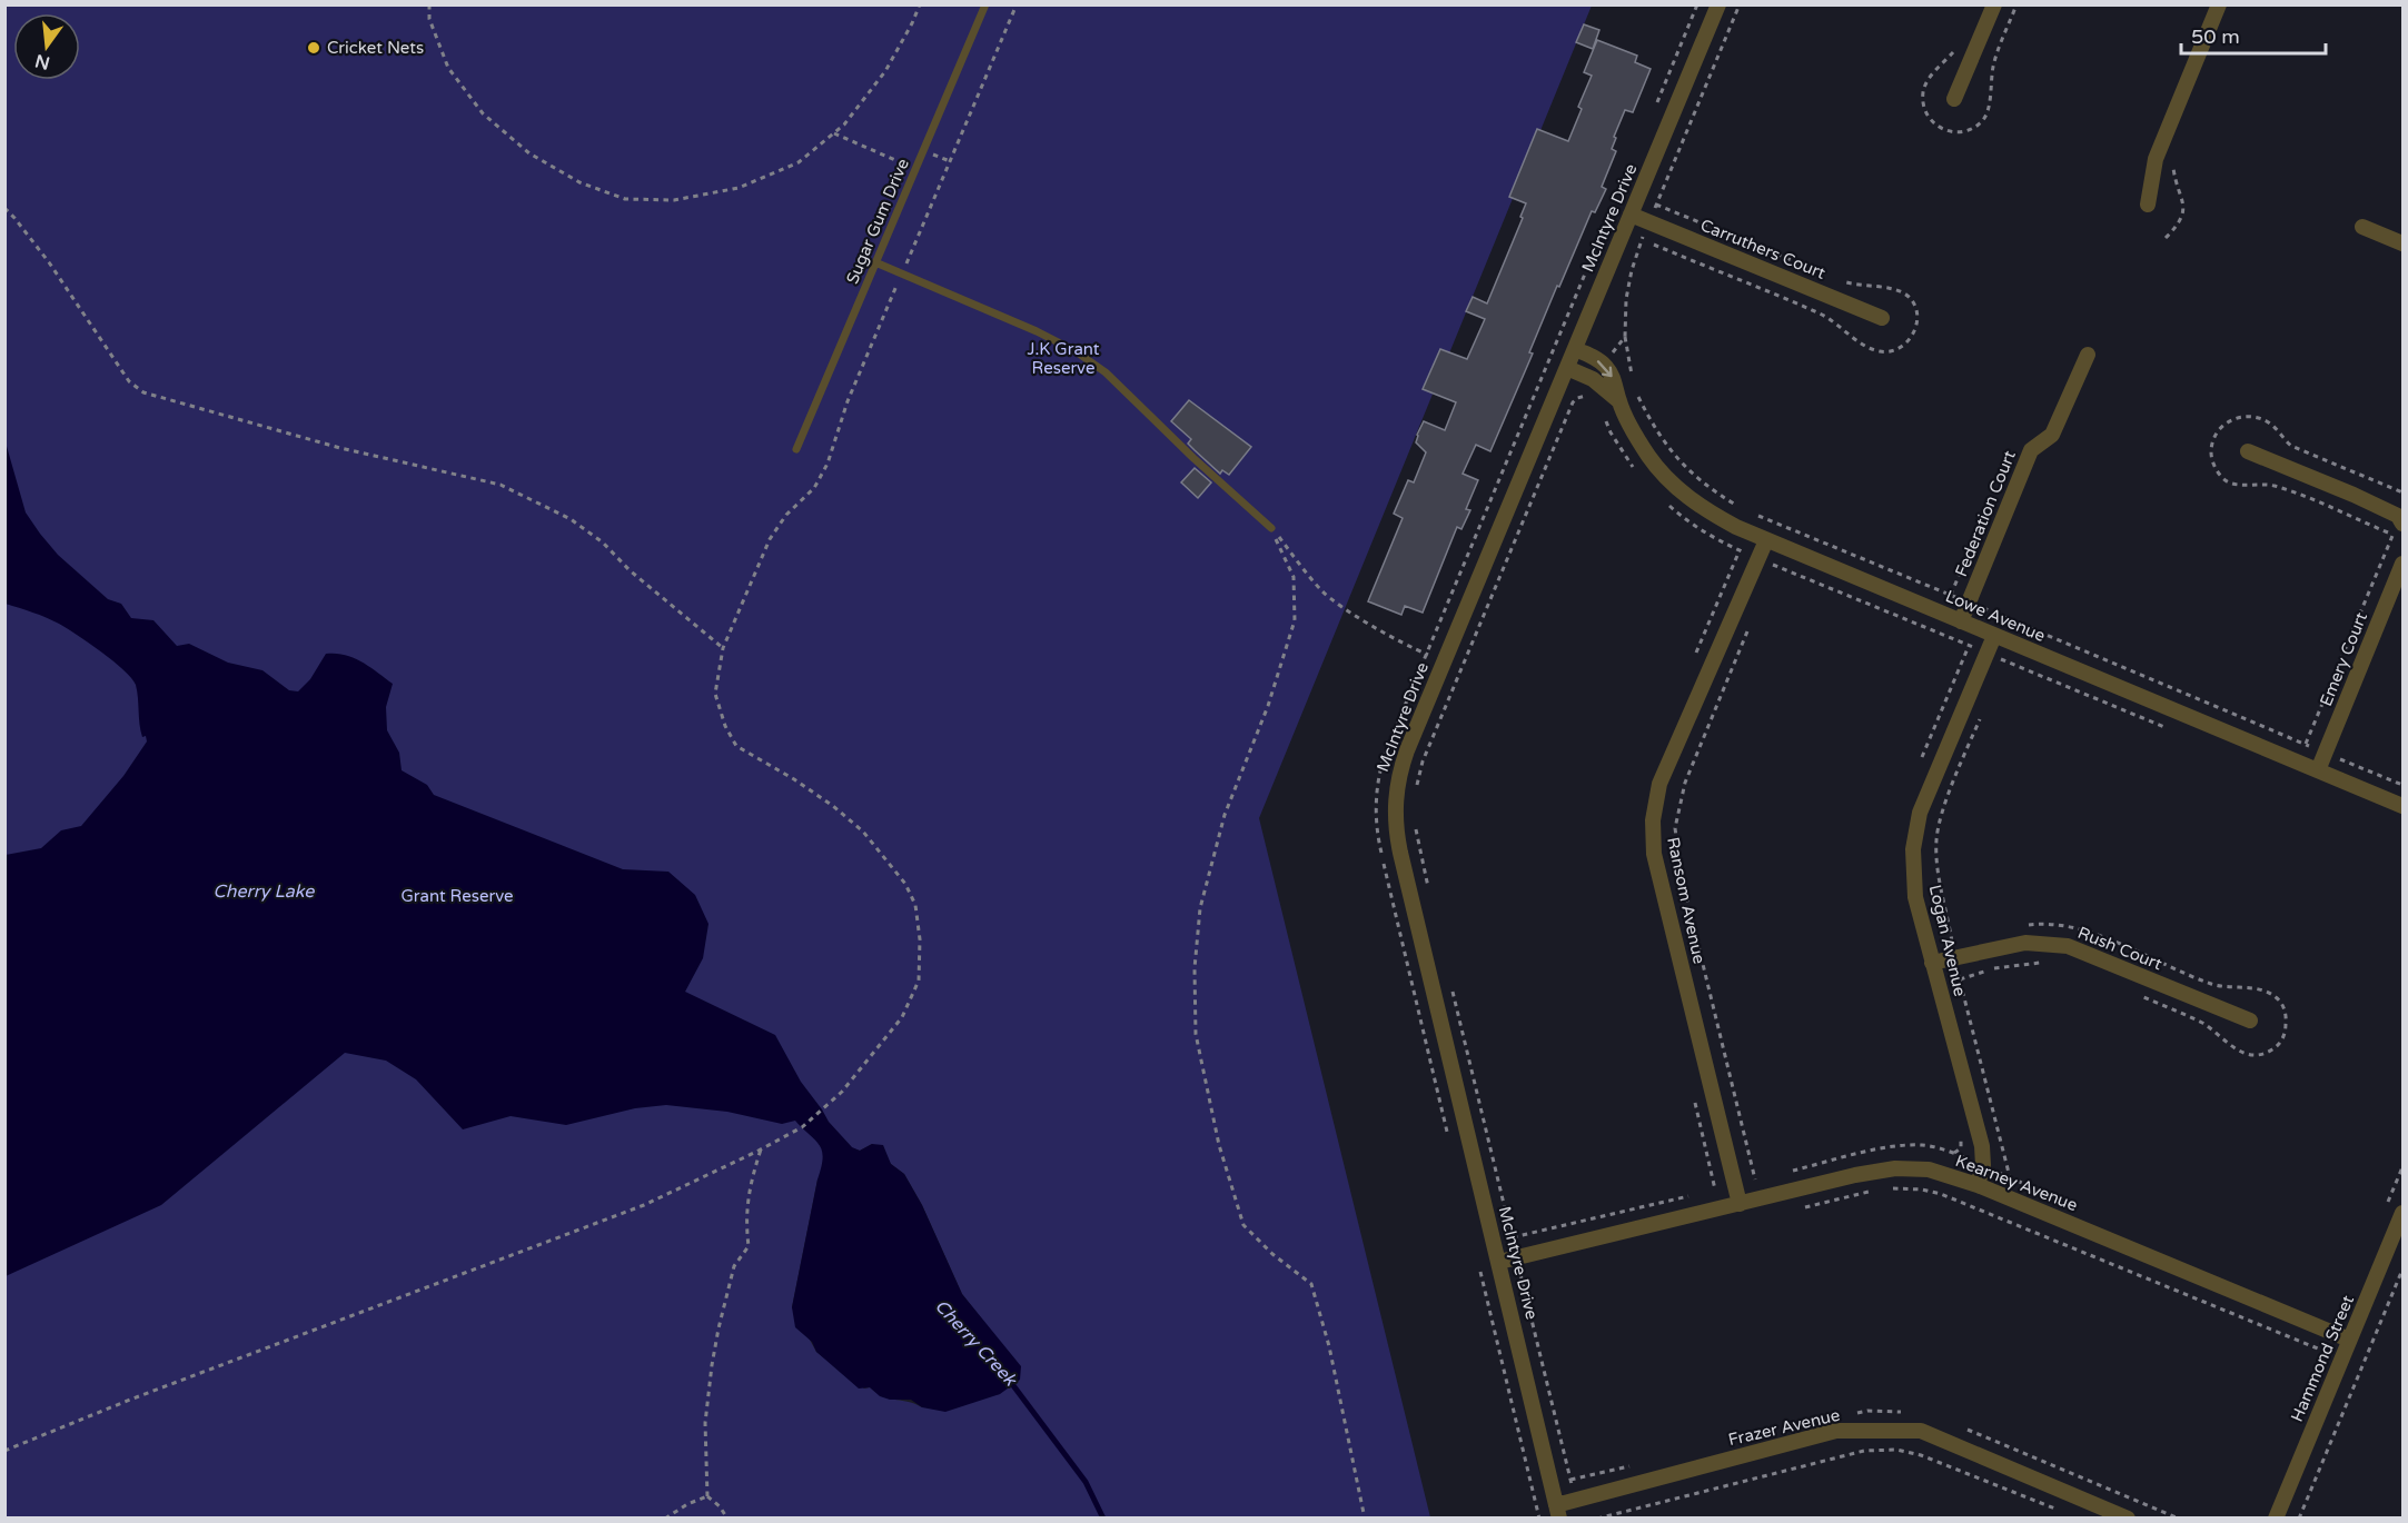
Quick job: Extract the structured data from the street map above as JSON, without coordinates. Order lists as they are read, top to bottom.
{
  "streets": {
    "street": [
      "McIntyre Drive",
      "Carruthers Court",
      "Federation Court",
      "Lowe Avenue",
      "Emery Court",
      "Ransom Avenue",
      "Logan Avenue",
      "Rush Court",
      "Kearney Avenue",
      "Hammond Street",
      "Frazer Avenue"
    ],
    "lane": ["Sugar Gum Drive"]
  },
  "crossings": [
    ["McIntyre Drive", "Carruthers Court"],
    ["McIntyre Drive", "Lowe Avenue"],
    ["McIntyre Drive", "Kearney Avenue"],
    ["McIntyre Drive", "Frazer Avenue"],
    ["Federation Court", "Lowe Avenue"],
    ["Lowe Avenue", "Emery Court"],
    ["Lowe Avenue", "Ransom Avenue"],
    ["Lowe Avenue", "Logan Avenue"],
    ["Ransom Avenue", "Kearney Avenue"],
    ["Logan Avenue", "Rush Court"],
    ["Logan Avenue", "Kearney Avenue"],
    ["Kearney Avenue", "Hammond Street"]
  ],
  "water": ["Cherry Lake", "Cherry Creek"],
  "parks": ["J.K Grant Reserve", "Grant Reserve"],
  "places": ["Cricket Nets"],
  "scale_bar": "50 m",
  "north": "bottom"
}
